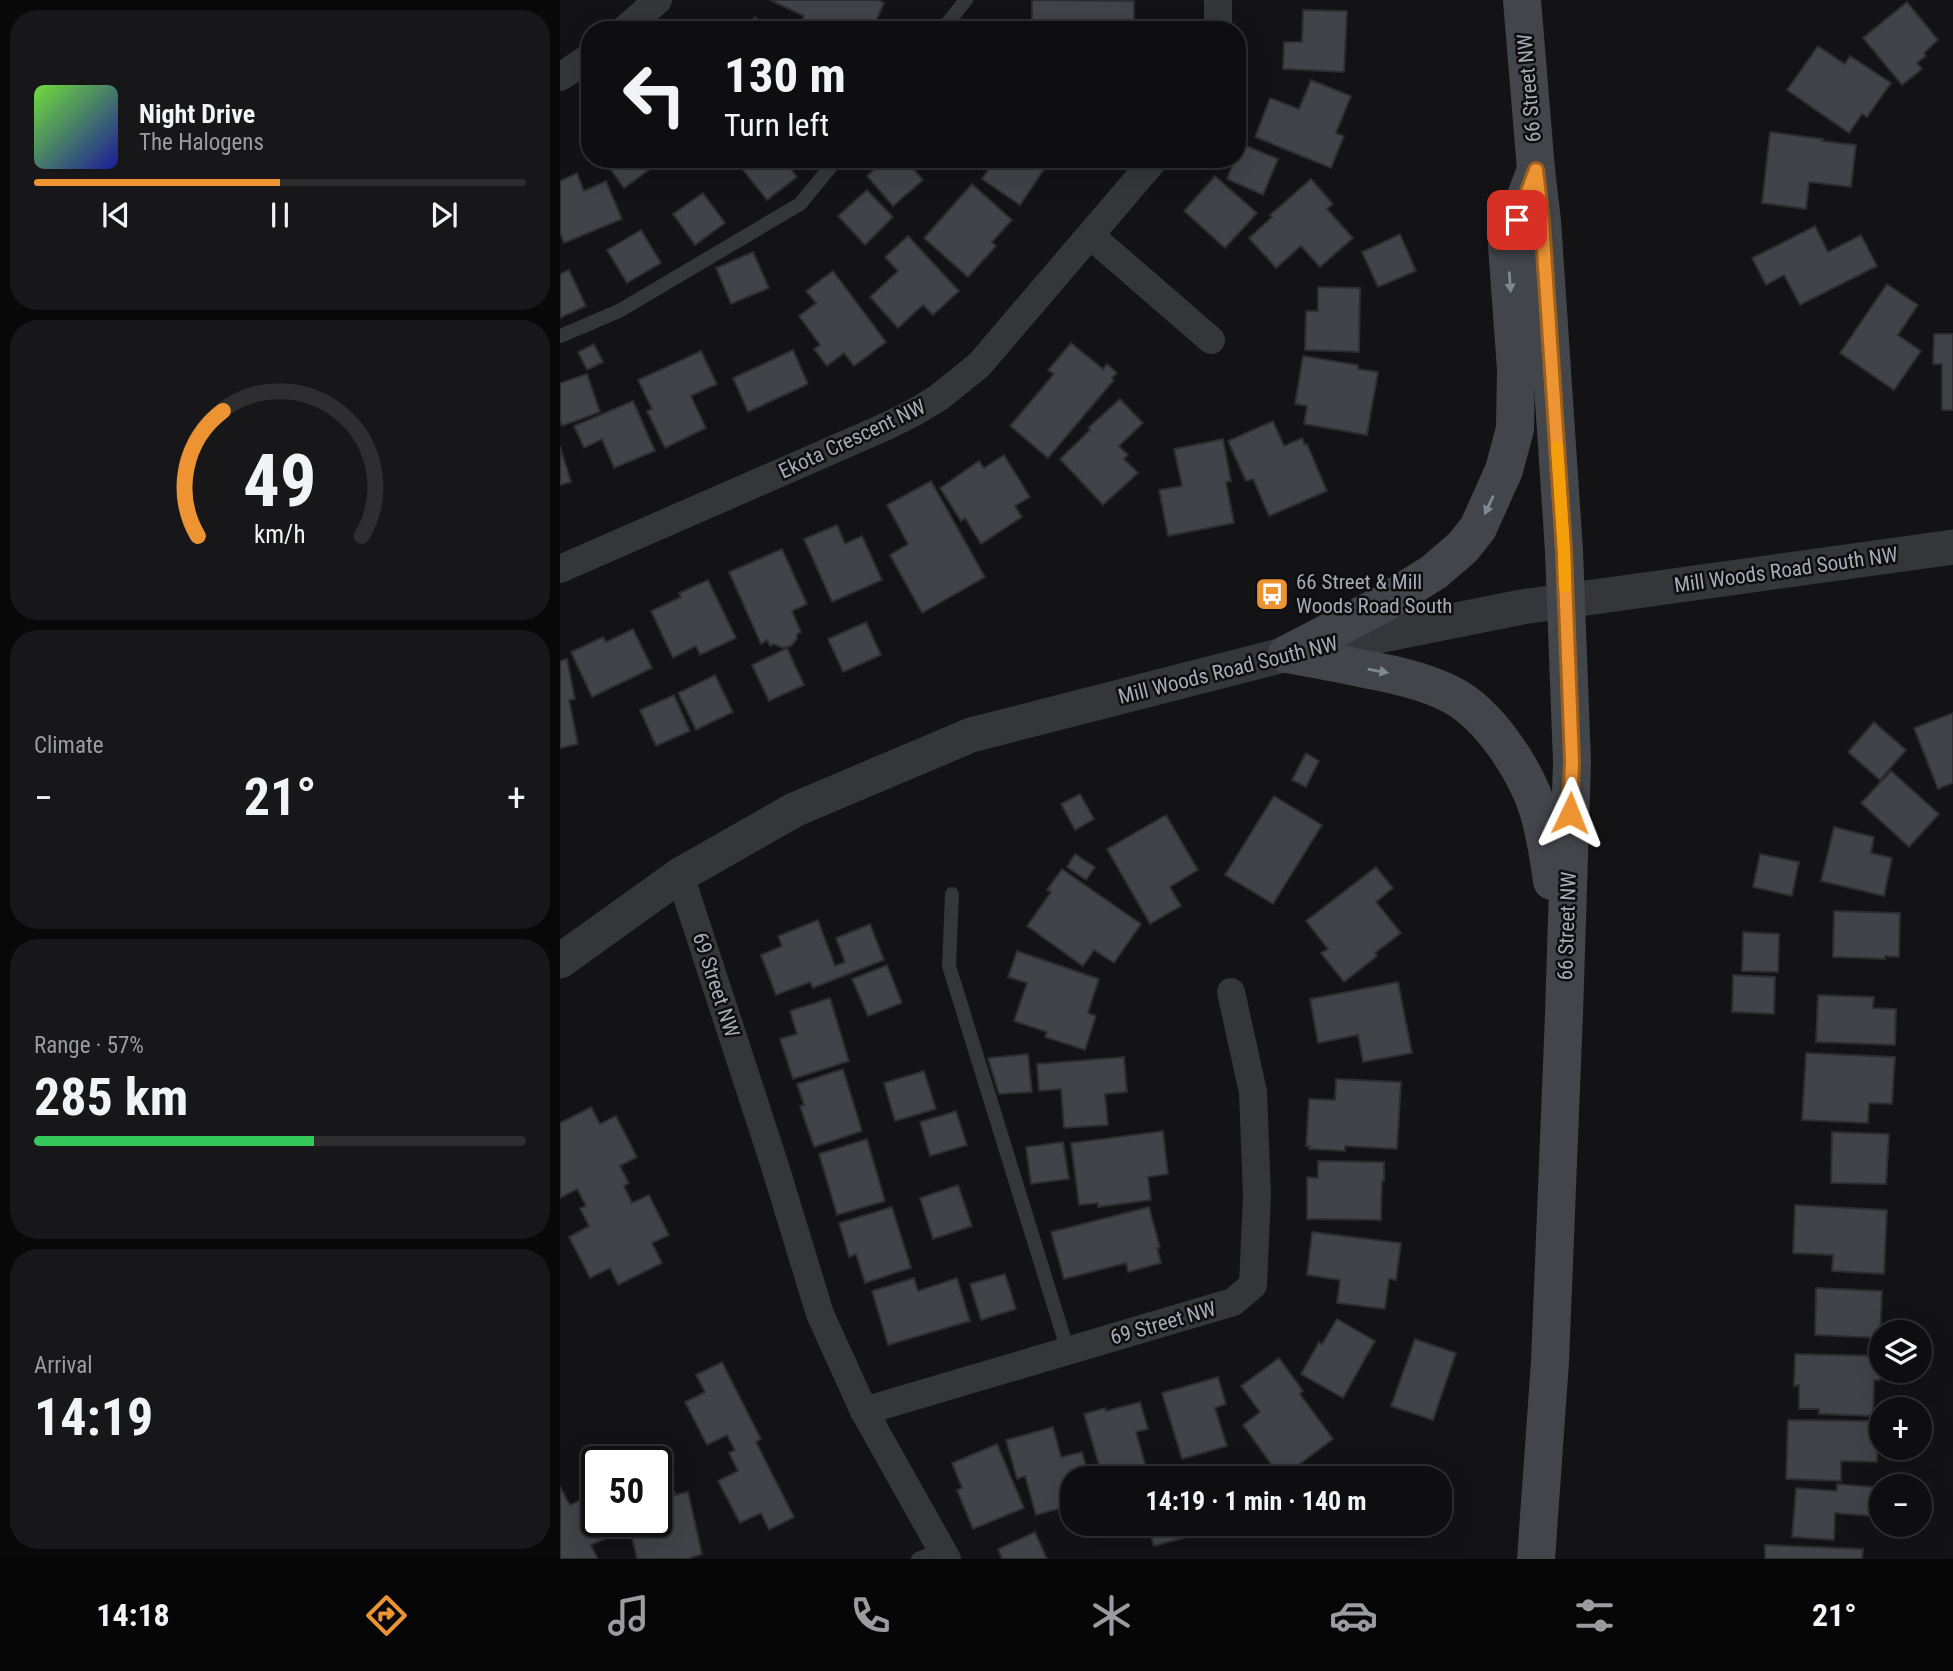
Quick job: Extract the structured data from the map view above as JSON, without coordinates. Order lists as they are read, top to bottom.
{
  "streets": {
    "main road": ["66 Street NW"],
    "street": ["Ekota Crescent NW", "Mill Woods Road South NW", "69 Street NW"]
  },
  "crossings": [
    ["66 Street NW", "Mill Woods Road South NW"],
    ["Mill Woods Road South NW", "69 Street NW"]
  ],
  "places": {
    "bus stop": ["66 Street & Mill Woods Road South"]
  },
  "page": {
    "turn": ["130 m", "Turn left"],
    "song": ["Night Drive", "The Halogens"],
    "tile": [
      "Climate",
      ["Range · 57%", "285 km"],
      ["Arrival", "14:19"]
    ],
    "heat": ["−", "21°", "+"],
    "map_buttons": ["+", "−"],
    "limit": "50",
    "trip": "14:19 · 1 min · 140 m",
    "tabs": ["14:18", "21°"],
    "gauge": ["49", "km/h"]
  }
}
